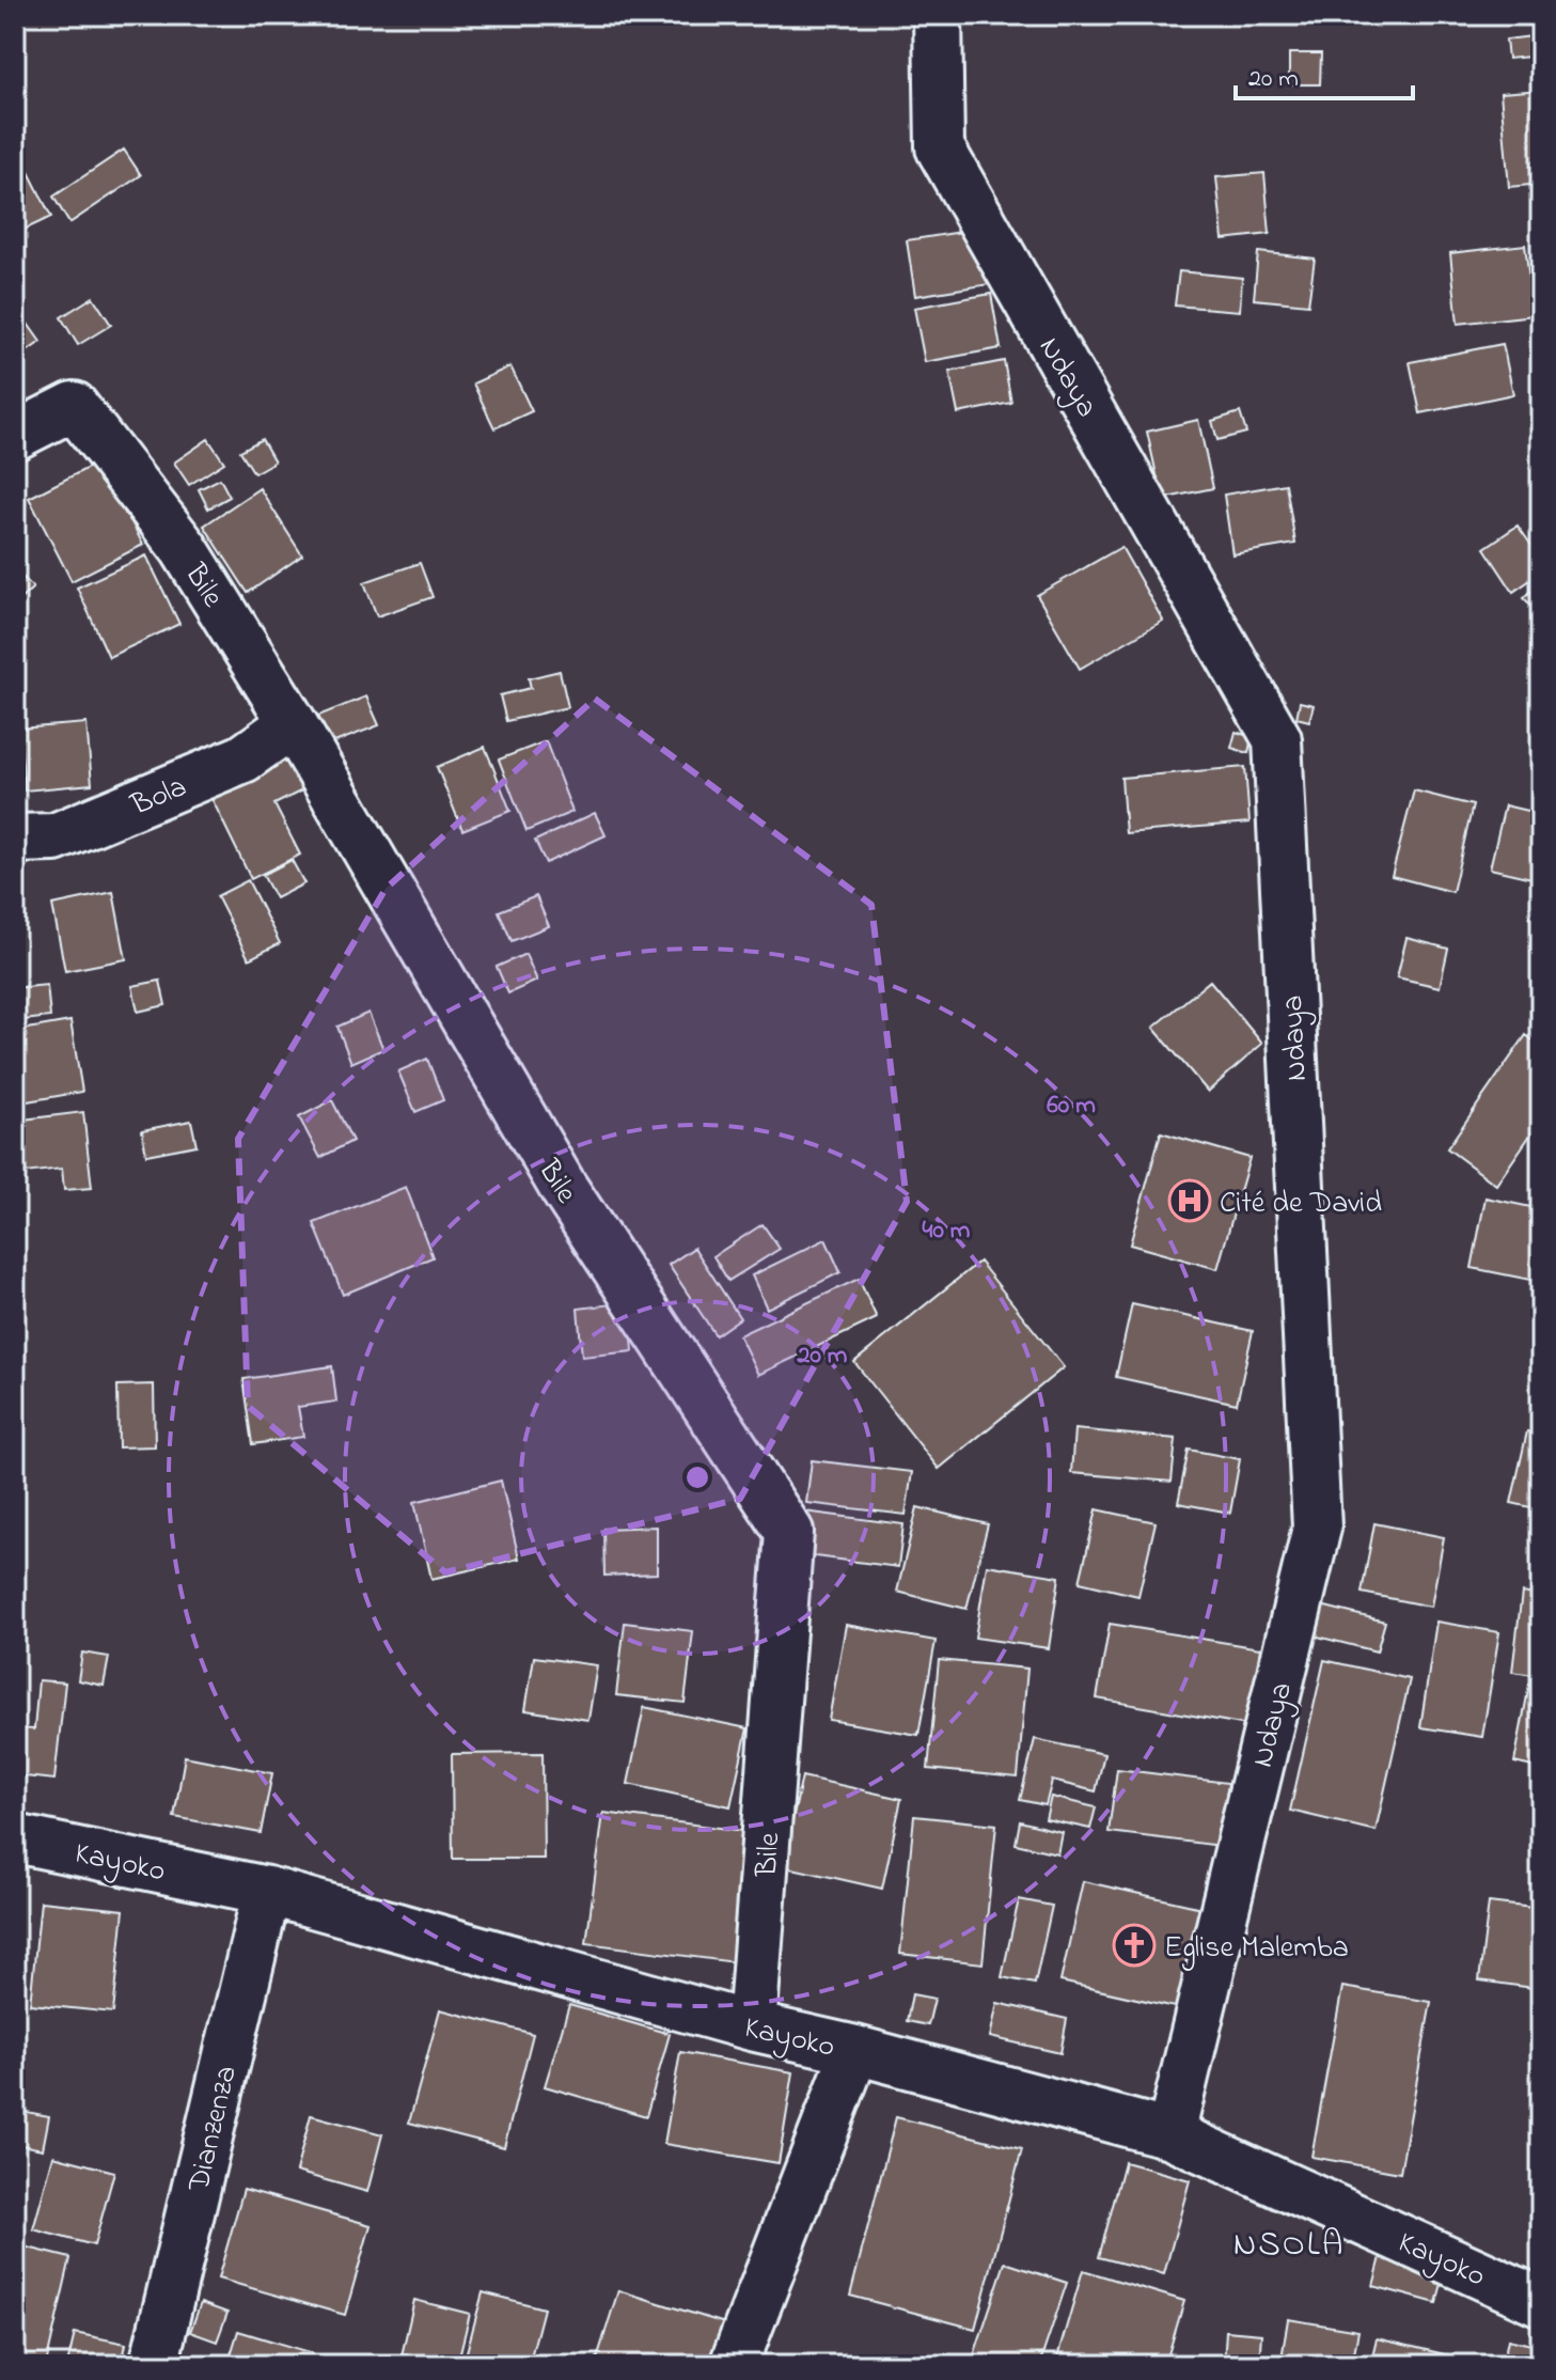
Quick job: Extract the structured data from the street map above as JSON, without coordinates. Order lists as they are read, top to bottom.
{
  "streets": {
    "street": [
      "Ndaya",
      "Bile",
      "Bola",
      "Kayoko",
      "Dianzenza"
    ]
  },
  "crossings": [
    ["Ndaya", "Kayoko"],
    ["Bile", "Bola"],
    ["Bile", "Kayoko"],
    ["Kayoko", "Dianzenza"]
  ],
  "districts": ["NSOLA"],
  "places": {
    "hospital": ["Cité de David"],
    "church": ["Eglise Malemba"]
  },
  "scale_bar": "20 m",
  "rings": ["60 m", "40 m", "20 m"]
}
